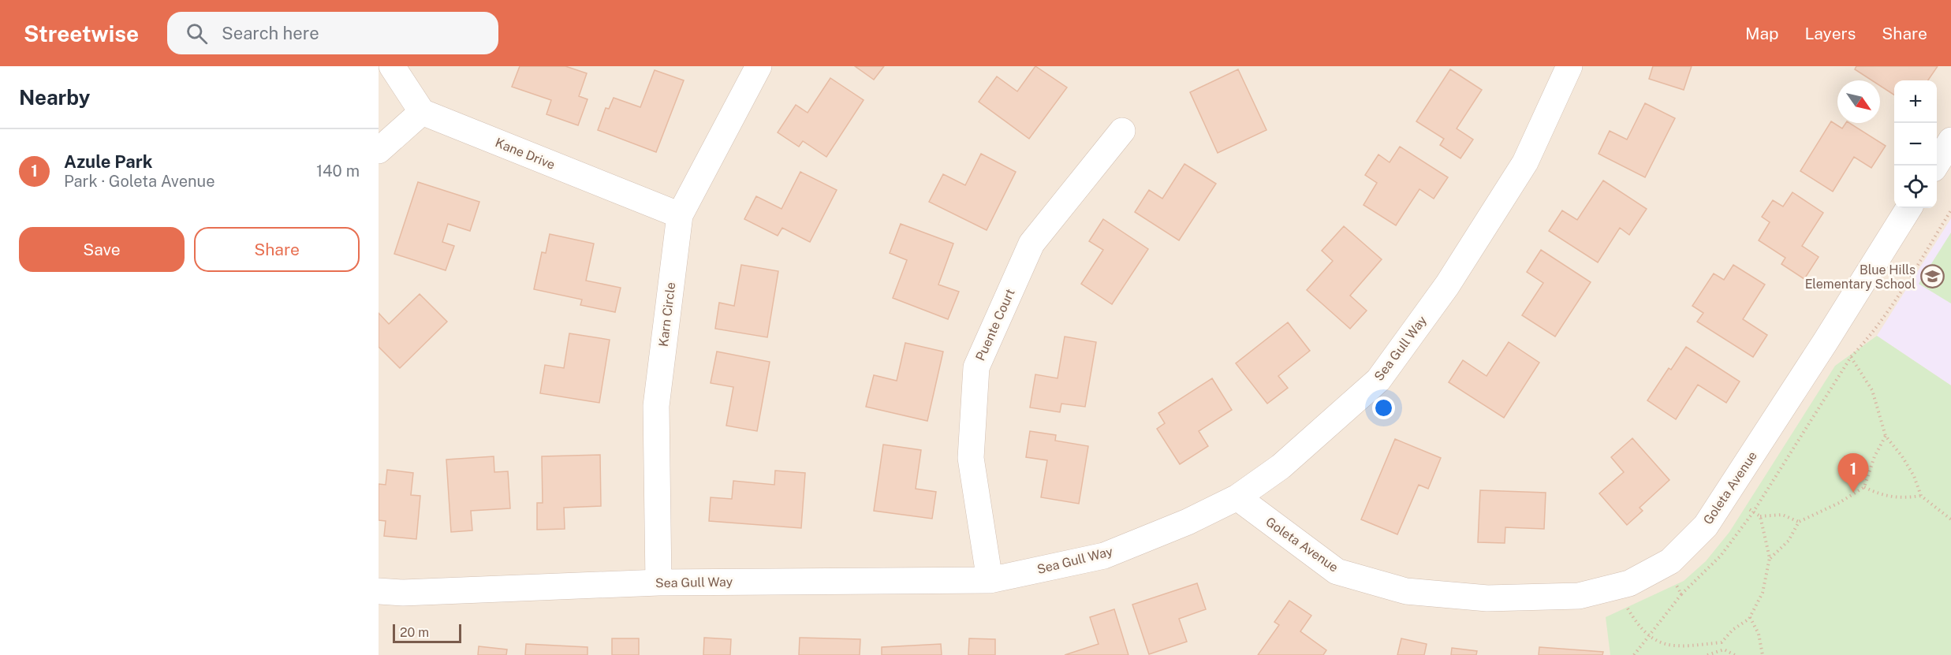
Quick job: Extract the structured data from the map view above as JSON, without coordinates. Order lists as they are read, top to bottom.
{
  "streets": {
    "street": [
      "Kane Drive",
      "Karn Circle",
      "Puente Court",
      "Sea Gull Way",
      "Goleta Avenue"
    ]
  },
  "crossings": [
    ["Kane Drive", "Karn Circle"],
    ["Karn Circle", "Sea Gull Way"],
    ["Puente Court", "Sea Gull Way"],
    ["Sea Gull Way", "Goleta Avenue"]
  ],
  "places": {
    "school or university": ["Blue Hills Elementary School"]
  },
  "scale_bar": "20 m",
  "north": "bottom right",
  "page": {
    "header": "Streetwise",
    "search": "Search here",
    "nav": ["Map", "Layers", "Share"],
    "heading": "Nearby",
    "map_buttons": ["+", "−"],
    "list": [
      {
        "mark": "1",
        "name": "Azule Park",
        "note": "Park · Goleta Avenue",
        "value": "140 m"
      }
    ],
    "buttons": ["Save", "Share"],
    "pins": "1",
    "scale": "20 m"
  }
}
